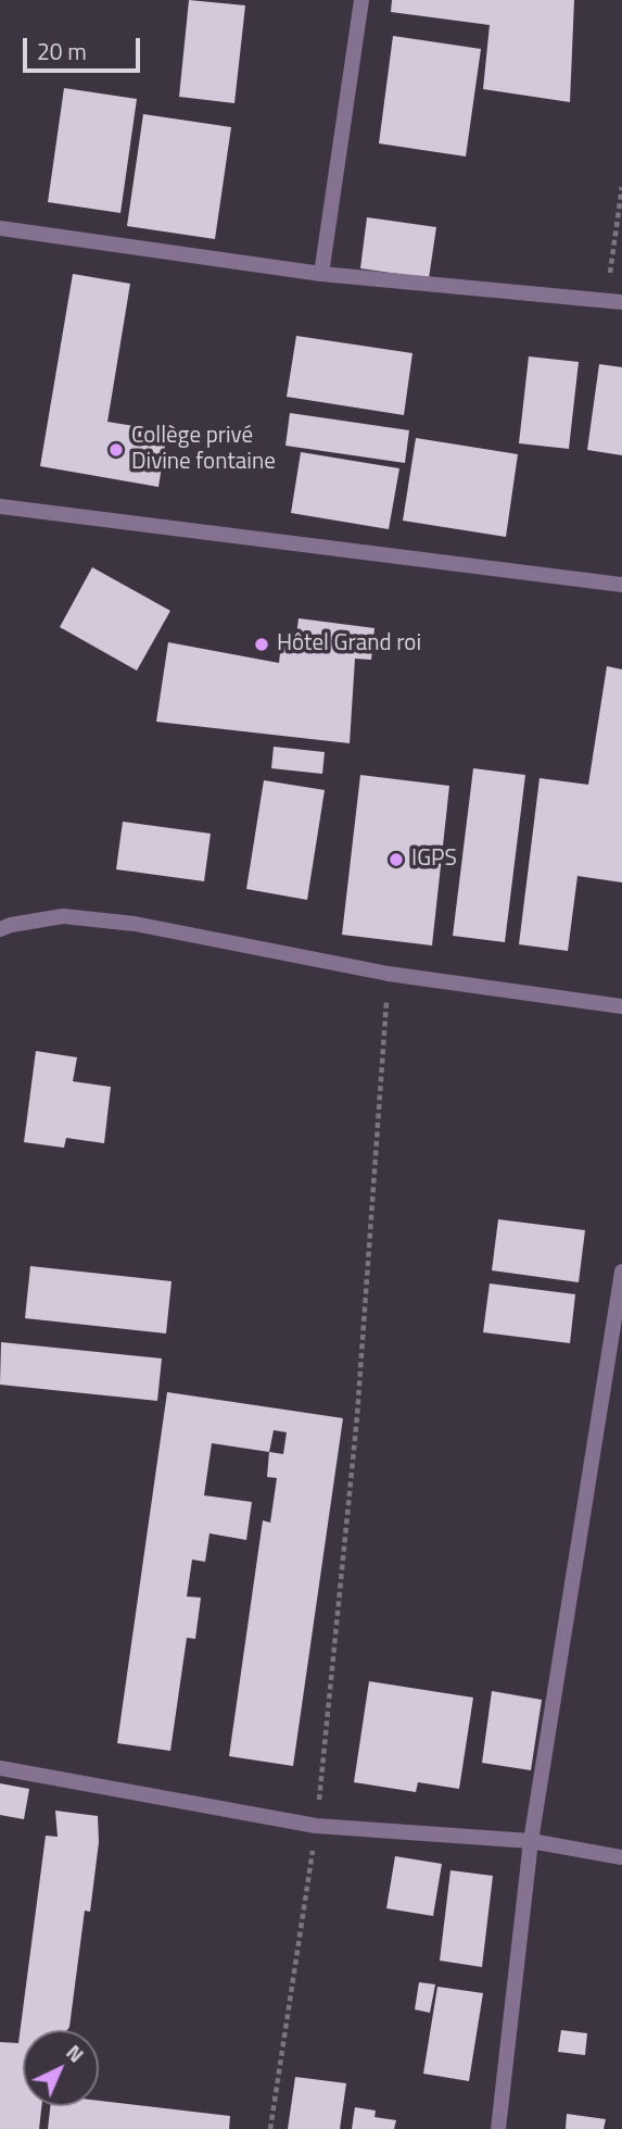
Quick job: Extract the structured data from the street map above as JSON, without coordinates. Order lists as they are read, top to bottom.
{
  "places": ["Collège privé Divine fontaine", "Hôtel Grand roi", "IGPS"],
  "scale_bar": "20 m",
  "north": "top right"
}
